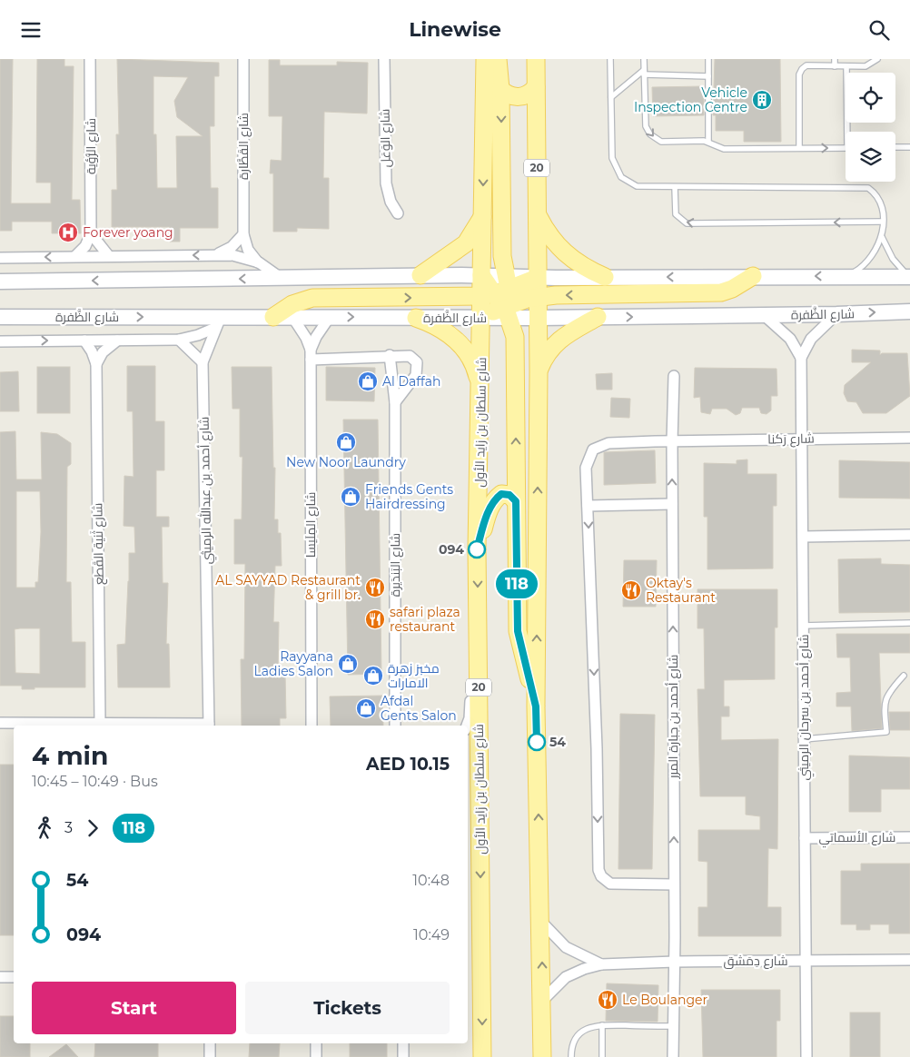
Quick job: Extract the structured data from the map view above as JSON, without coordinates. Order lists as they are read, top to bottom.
{
  "streets": {
    "main road": ["20", "شارع الظَّفرة", "شارع سلطان بن زايد الأول"],
    "street": [
      "شارع الوَعَل",
      "شارع الرُّؤية",
      "شارع القَطَّارة",
      "شارع رَكنا",
      "شارع أحمد بن عبدالله الرميثي",
      "شارع المِلَيسا",
      "شارع ثَنية القَطع",
      "شارع البَندَيرة",
      "شارع أحمد بن سرحان الرميثي",
      "شارع أحمد بن جبارة المرر",
      "شارع الأسماتي",
      "شارع دِمَشق"
    ]
  },
  "crossings": [
    ["20", "شارع الظَّفرة"],
    ["20", "شارع دِمَشق"],
    ["شارع الظَّفرة", "شارع سلطان بن زايد الأول"],
    ["شارع الظَّفرة", "شارع أحمد بن عبدالله الرميثي"],
    ["شارع الظَّفرة", "شارع المِلَيسا"],
    ["شارع الظَّفرة", "شارع أحمد بن سرحان الرميثي"],
    ["شارع رَكنا", "شارع أحمد بن سرحان الرميثي"],
    ["شارع رَكنا", "شارع أحمد بن جبارة المرر"],
    ["شارع أحمد بن سرحان الرميثي", "شارع الأسماتي"],
    ["شارع أحمد بن سرحان الرميثي", "شارع دِمَشق"],
    ["شارع أحمد بن جبارة المرر", "شارع دِمَشق"]
  ],
  "one_way": ["شارع رَكنا", "شارع أحمد بن جبارة المرر"],
  "places": {
    "building": ["Vehicle Inspection Centre"],
    "hospital": ["Forever yoang"],
    "shop": [
      "Al Daffah",
      "New Noor Laundry",
      "Friends Gents Hairdressing",
      "Rayyana Ladies Salon",
      "مخبز زهرة الامارات",
      "Afdal Gents Salon"
    ],
    "other": ["094", "54"],
    "restaurant": [
      "AL SAYYAD Restaurant & grill br.",
      "Oktay's Restaurant",
      "safari plaza restaurant",
      "Le Boulanger"
    ]
  },
  "lines": ["bus line 118"],
  "page": {
    "header": "Linewise",
    "on_map": "118",
    "heading": ["4 min", "10:45 – 10:49 · Bus", "AED 10.15"],
    "legs": ["3", "118"],
    "list": [
      {
        "name": "54",
        "value": "10:48"
      },
      {
        "name": "094",
        "value": "10:49"
      }
    ],
    "buttons": ["Start", "Tickets"]
  }
}
